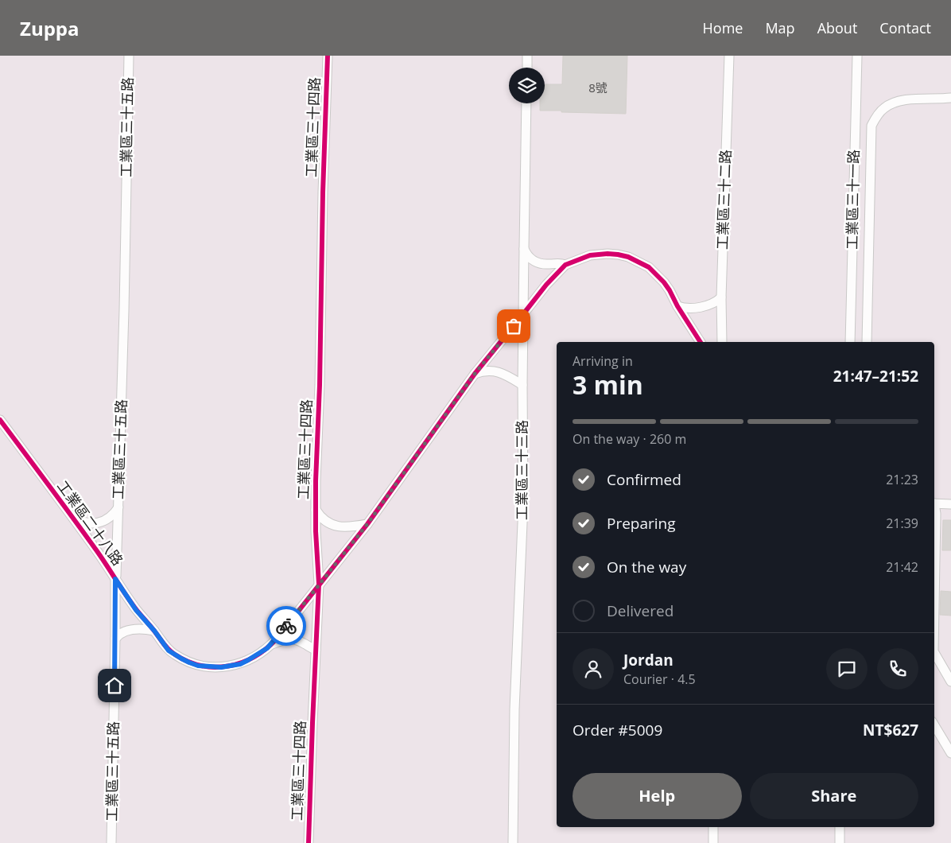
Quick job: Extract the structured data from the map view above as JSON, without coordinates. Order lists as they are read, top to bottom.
{
  "streets": {
    "street": [
      "工業區三十五路",
      "工業區三十四路",
      "工業區三十二路",
      "工業區三十一路",
      "工業區三十三路",
      "工業區二十八路"
    ]
  },
  "crossings": [
    ["工業區三十五路", "工業區二十八路"],
    ["工業區三十四路", "工業區二十八路"],
    ["工業區三十三路", "工業區二十八路"]
  ],
  "house_numbers": ["8號"],
  "page": {
    "header": "Zuppa",
    "nav": [
      "Home",
      "Map",
      "About",
      "Contact"
    ],
    "heading": ["3 min", "Arriving in", "21:47–21:52"],
    "panel": [
      "Jordan",
      "Courier · 4.5",
      "Order #5009",
      "NT$627"
    ],
    "bar": "On the way · 260 m",
    "list": [
      ["Confirmed", "21:23"],
      ["Preparing", "21:39"],
      ["On the way", "21:42"],
      "Delivered"
    ],
    "buttons": ["Help", "Share"]
  }
}
